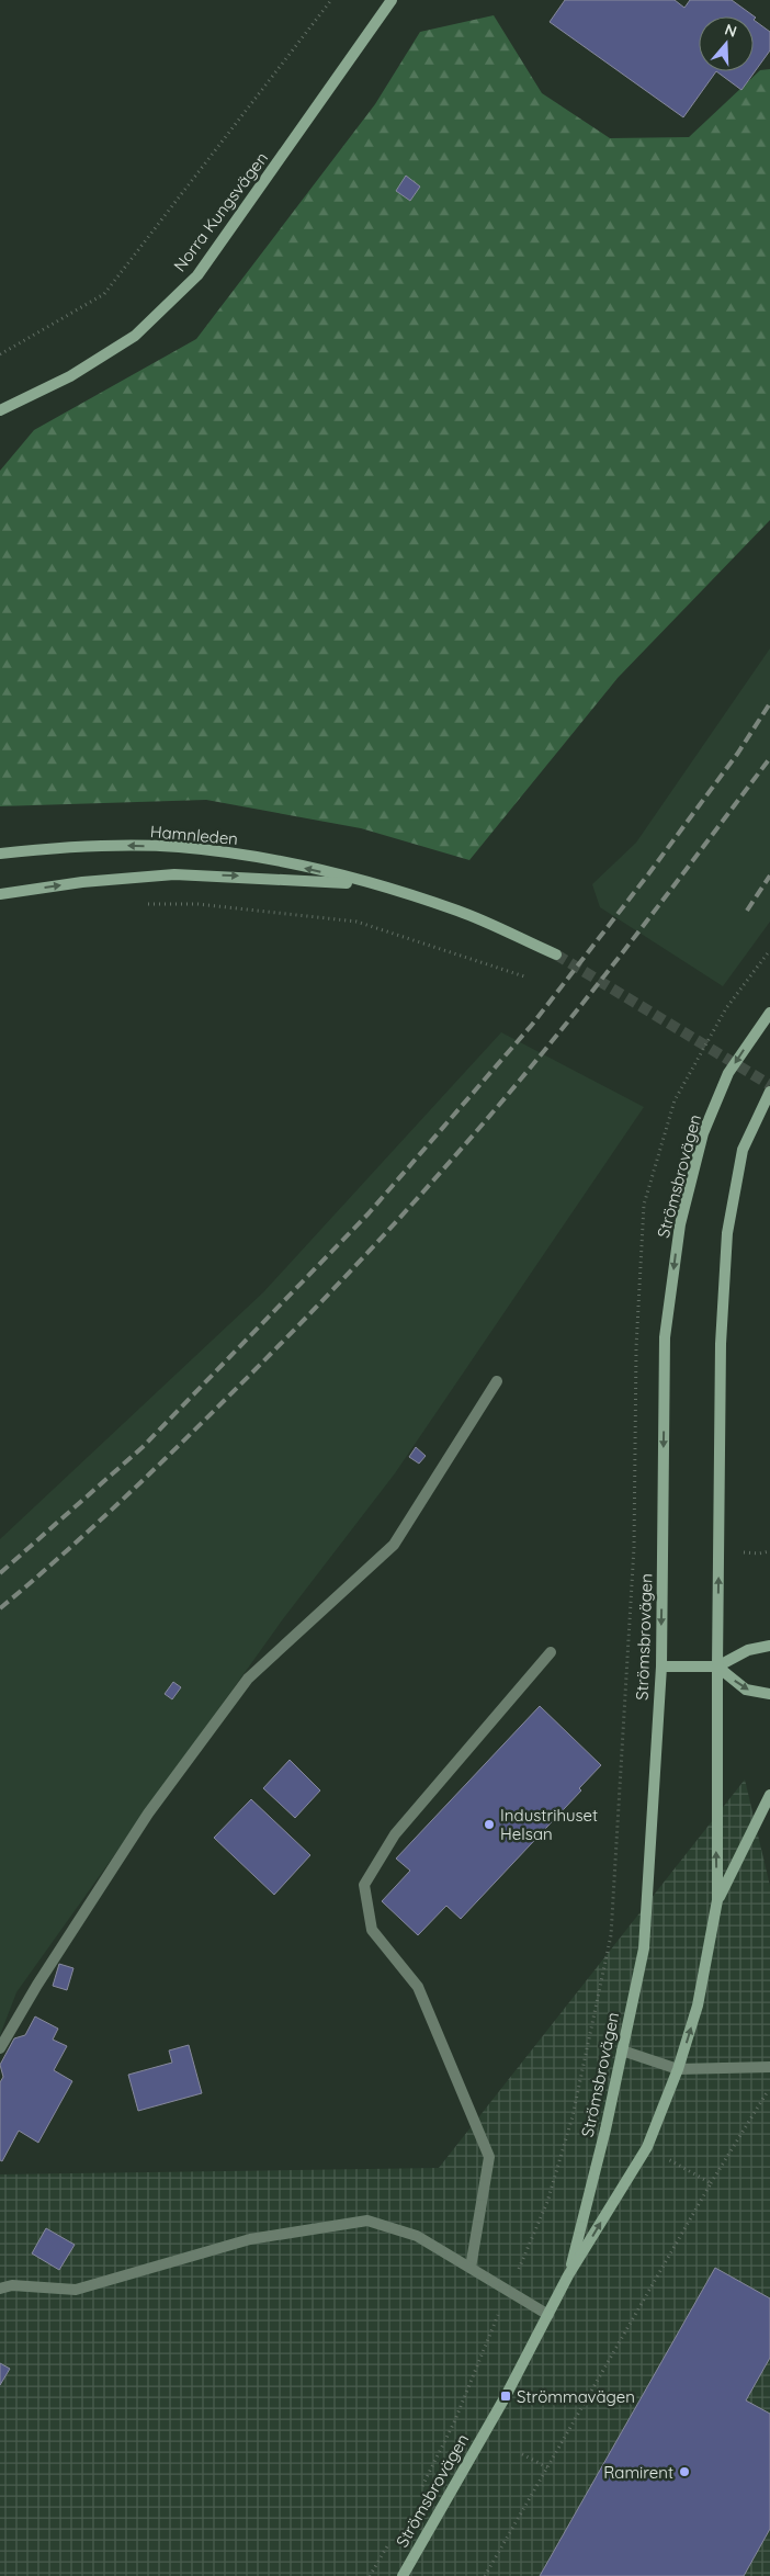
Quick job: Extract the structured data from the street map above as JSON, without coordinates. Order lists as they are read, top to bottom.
{
  "streets": {
    "main road": ["Norra Kungsvägen", "Hamnleden", "Strömsbrovägen"]
  },
  "places": {
    "other": ["Industrihuset Helsan", "Ramirent"],
    "transit": ["Strömmavägen"]
  },
  "north": "top"
}
